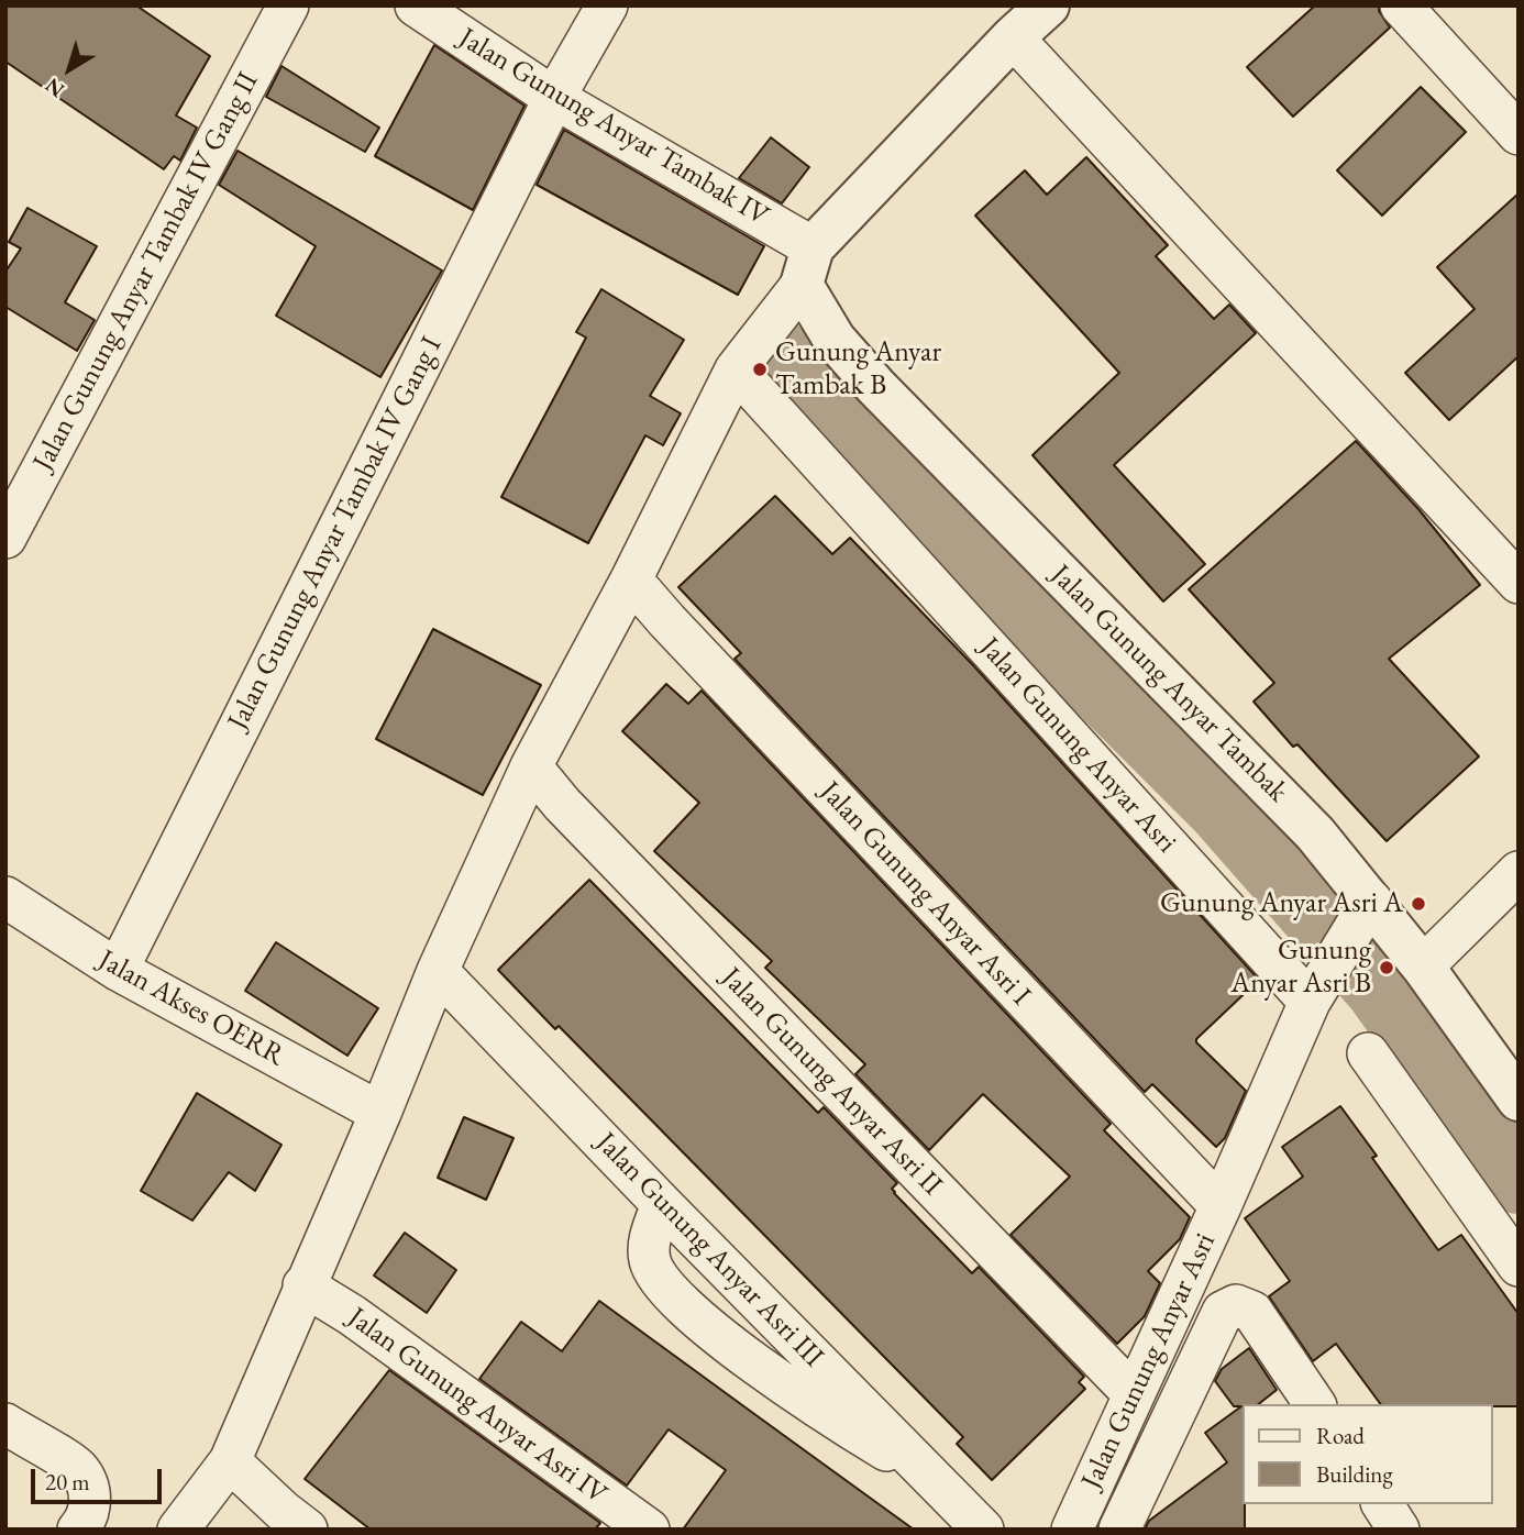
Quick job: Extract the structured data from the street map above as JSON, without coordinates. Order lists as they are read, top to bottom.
{
  "streets": {
    "street": [
      "Jalan Gunung Anyar Tambak IV",
      "Jalan Gunung Anyar Tambak IV Gang II",
      "Jalan Gunung Anyar Tambak IV Gang I",
      "Jalan Gunung Anyar Tambak",
      "Jalan Gunung Anyar Asri",
      "Jalan Gunung Anyar Asri I",
      "Jalan Akses OERR",
      "Jalan Gunung Anyar Asri II",
      "Jalan Gunung Anyar Asri III",
      "Jalan Gunung Anyar Asri IV"
    ]
  },
  "crossings": [
    ["Jalan Gunung Anyar Tambak IV", "Jalan Gunung Anyar Tambak IV Gang I"],
    ["Jalan Gunung Anyar Tambak IV", "Jalan Gunung Anyar Tambak"],
    ["Jalan Gunung Anyar Tambak IV Gang I", "Jalan Akses OERR"],
    ["Jalan Gunung Anyar Tambak", "Jalan Gunung Anyar Asri"],
    ["Jalan Gunung Anyar Asri", "Jalan Gunung Anyar Asri I"],
    ["Jalan Gunung Anyar Asri", "Jalan Gunung Anyar Asri II"]
  ],
  "places": ["Gunung Anyar Tambak B", "Gunung Anyar Asri A", "Gunung Anyar Asri B"],
  "legend": ["Road", "Building"],
  "scale_bar": "20 m",
  "north": "bottom left"
}
